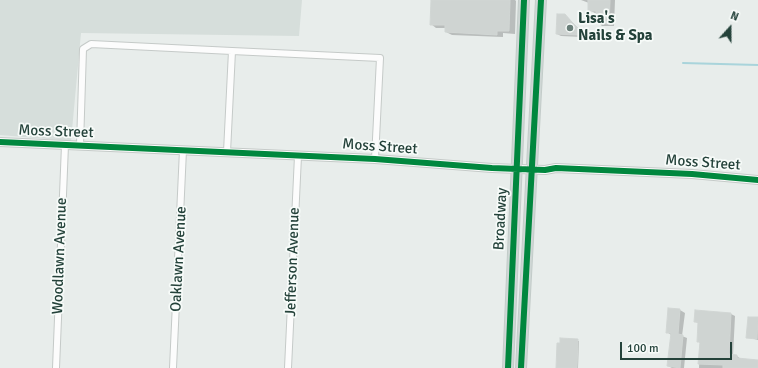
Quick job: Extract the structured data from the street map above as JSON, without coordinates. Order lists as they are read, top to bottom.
{
  "streets": {
    "main road": ["Broadway"],
    "street": [
      "Moss Street",
      "Woodlawn Avenue",
      "Oaklawn Avenue",
      "Jefferson Avenue"
    ]
  },
  "crossings": [
    ["Moss Street", "Broadway"],
    ["Moss Street", "Woodlawn Avenue"],
    ["Moss Street", "Oaklawn Avenue"],
    ["Moss Street", "Jefferson Avenue"]
  ],
  "places": ["Lisa's Nails & Spa"],
  "scale_bar": "100 m",
  "north": "top"
}
